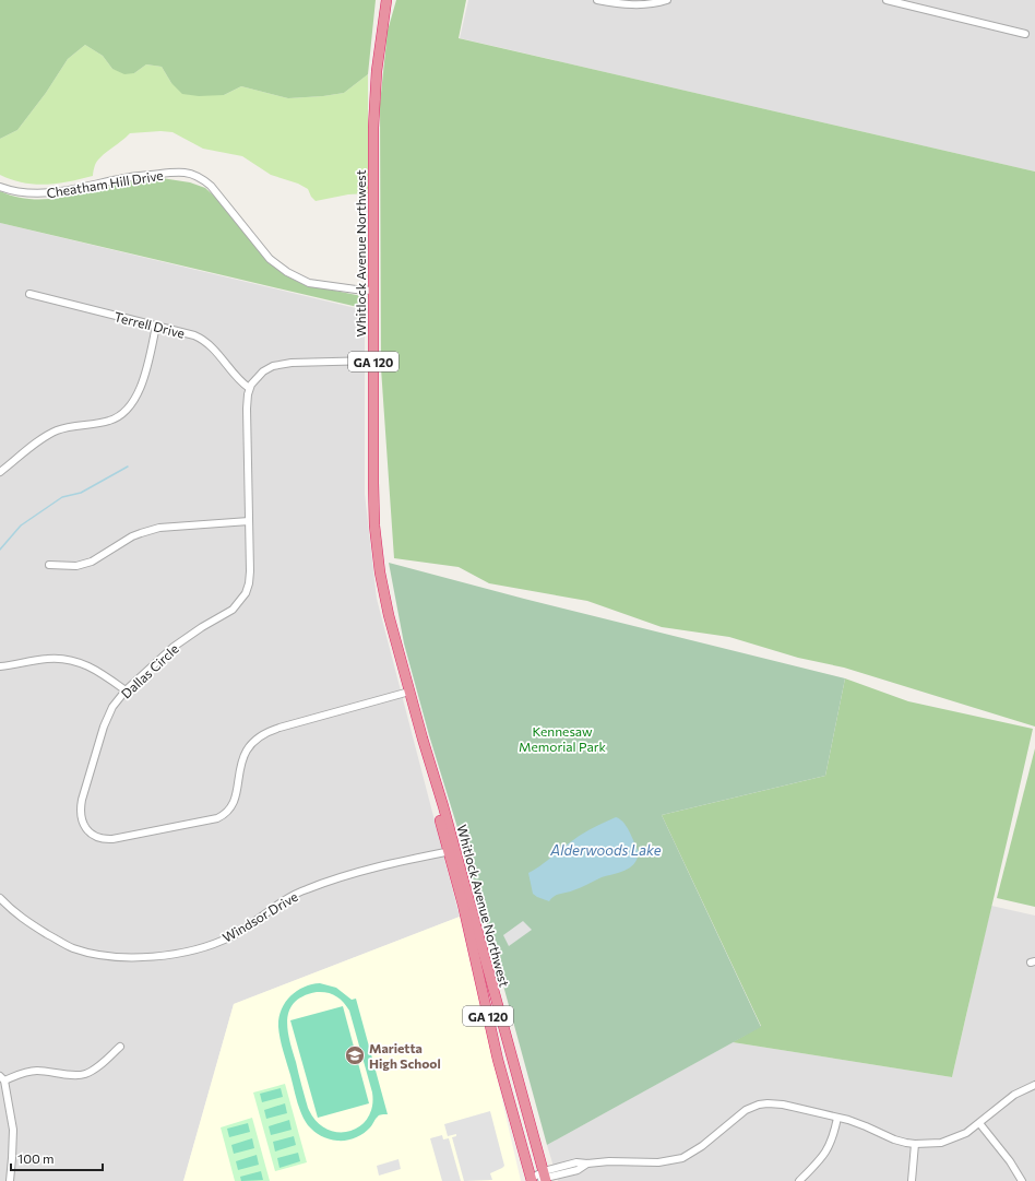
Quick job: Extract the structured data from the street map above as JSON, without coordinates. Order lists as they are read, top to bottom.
{
  "streets": {
    "highway": ["Whitlock Avenue Northwest", "GA 120"],
    "street": [
      "Cheatham Hill Drive",
      "Terrell Drive",
      "Dallas Circle",
      "Windsor Drive"
    ]
  },
  "crossings": [
    ["Cheatham Hill Drive", "Whitlock Avenue Northwest"],
    ["Whitlock Avenue Northwest", "Dallas Circle"],
    ["Whitlock Avenue Northwest", "Windsor Drive"],
    ["Terrell Drive", "Dallas Circle"]
  ],
  "water": ["Alderwoods Lake"],
  "parks": ["Kennesaw Memorial Park"],
  "places": {
    "school or university": ["Marietta High School"]
  },
  "scale_bar": "100 m"
}
